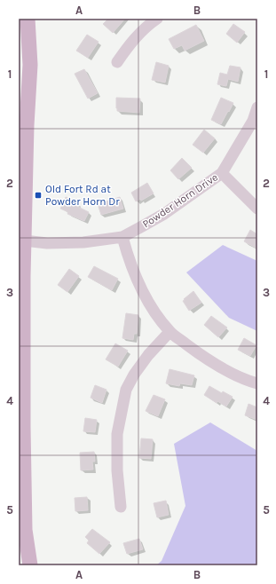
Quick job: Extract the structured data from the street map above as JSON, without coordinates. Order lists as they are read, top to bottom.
{
  "streets": {
    "street": ["Powder Horn Drive"]
  },
  "places": {
    "transit": ["Old Fort Rd at Powder Horn Dr"]
  },
  "grid": {
    "columns": ["A", "B"],
    "rows": [
      "1",
      "2",
      "3",
      "4",
      "5"
    ]
  }
}
